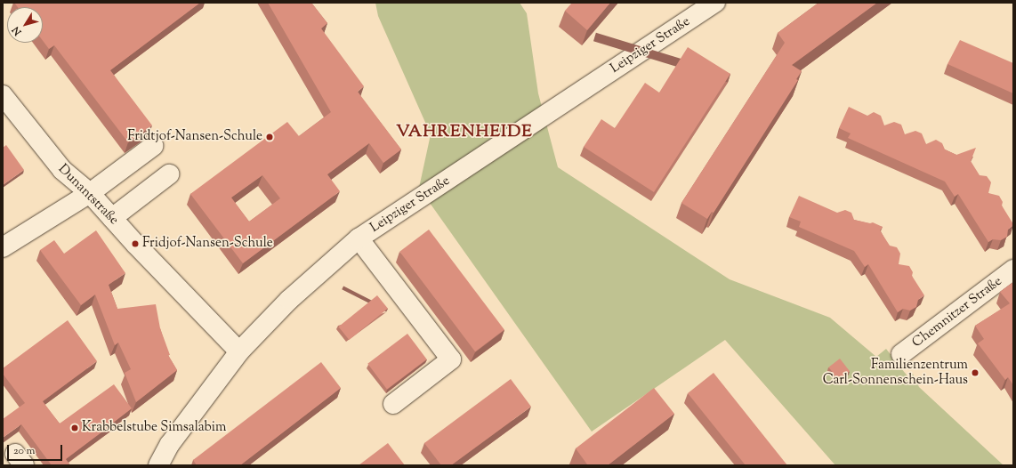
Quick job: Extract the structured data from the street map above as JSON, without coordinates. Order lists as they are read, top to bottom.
{
  "streets": {
    "street": ["Leipziger Straße", "Dunantstraße", "Chemnitzer Straße"]
  },
  "crossings": [
    ["Leipziger Straße", "Dunantstraße"]
  ],
  "districts": ["VAHRENHEIDE"],
  "places": [
    "Fridtjof-Nansen-Schule",
    "Fridjof-Nansen-Schule",
    "Familienzentrum Carl-Sonnenschein-Haus",
    "Krabbelstube Simsalabim"
  ],
  "scale_bar": "20 m",
  "north": "bottom left"
}
